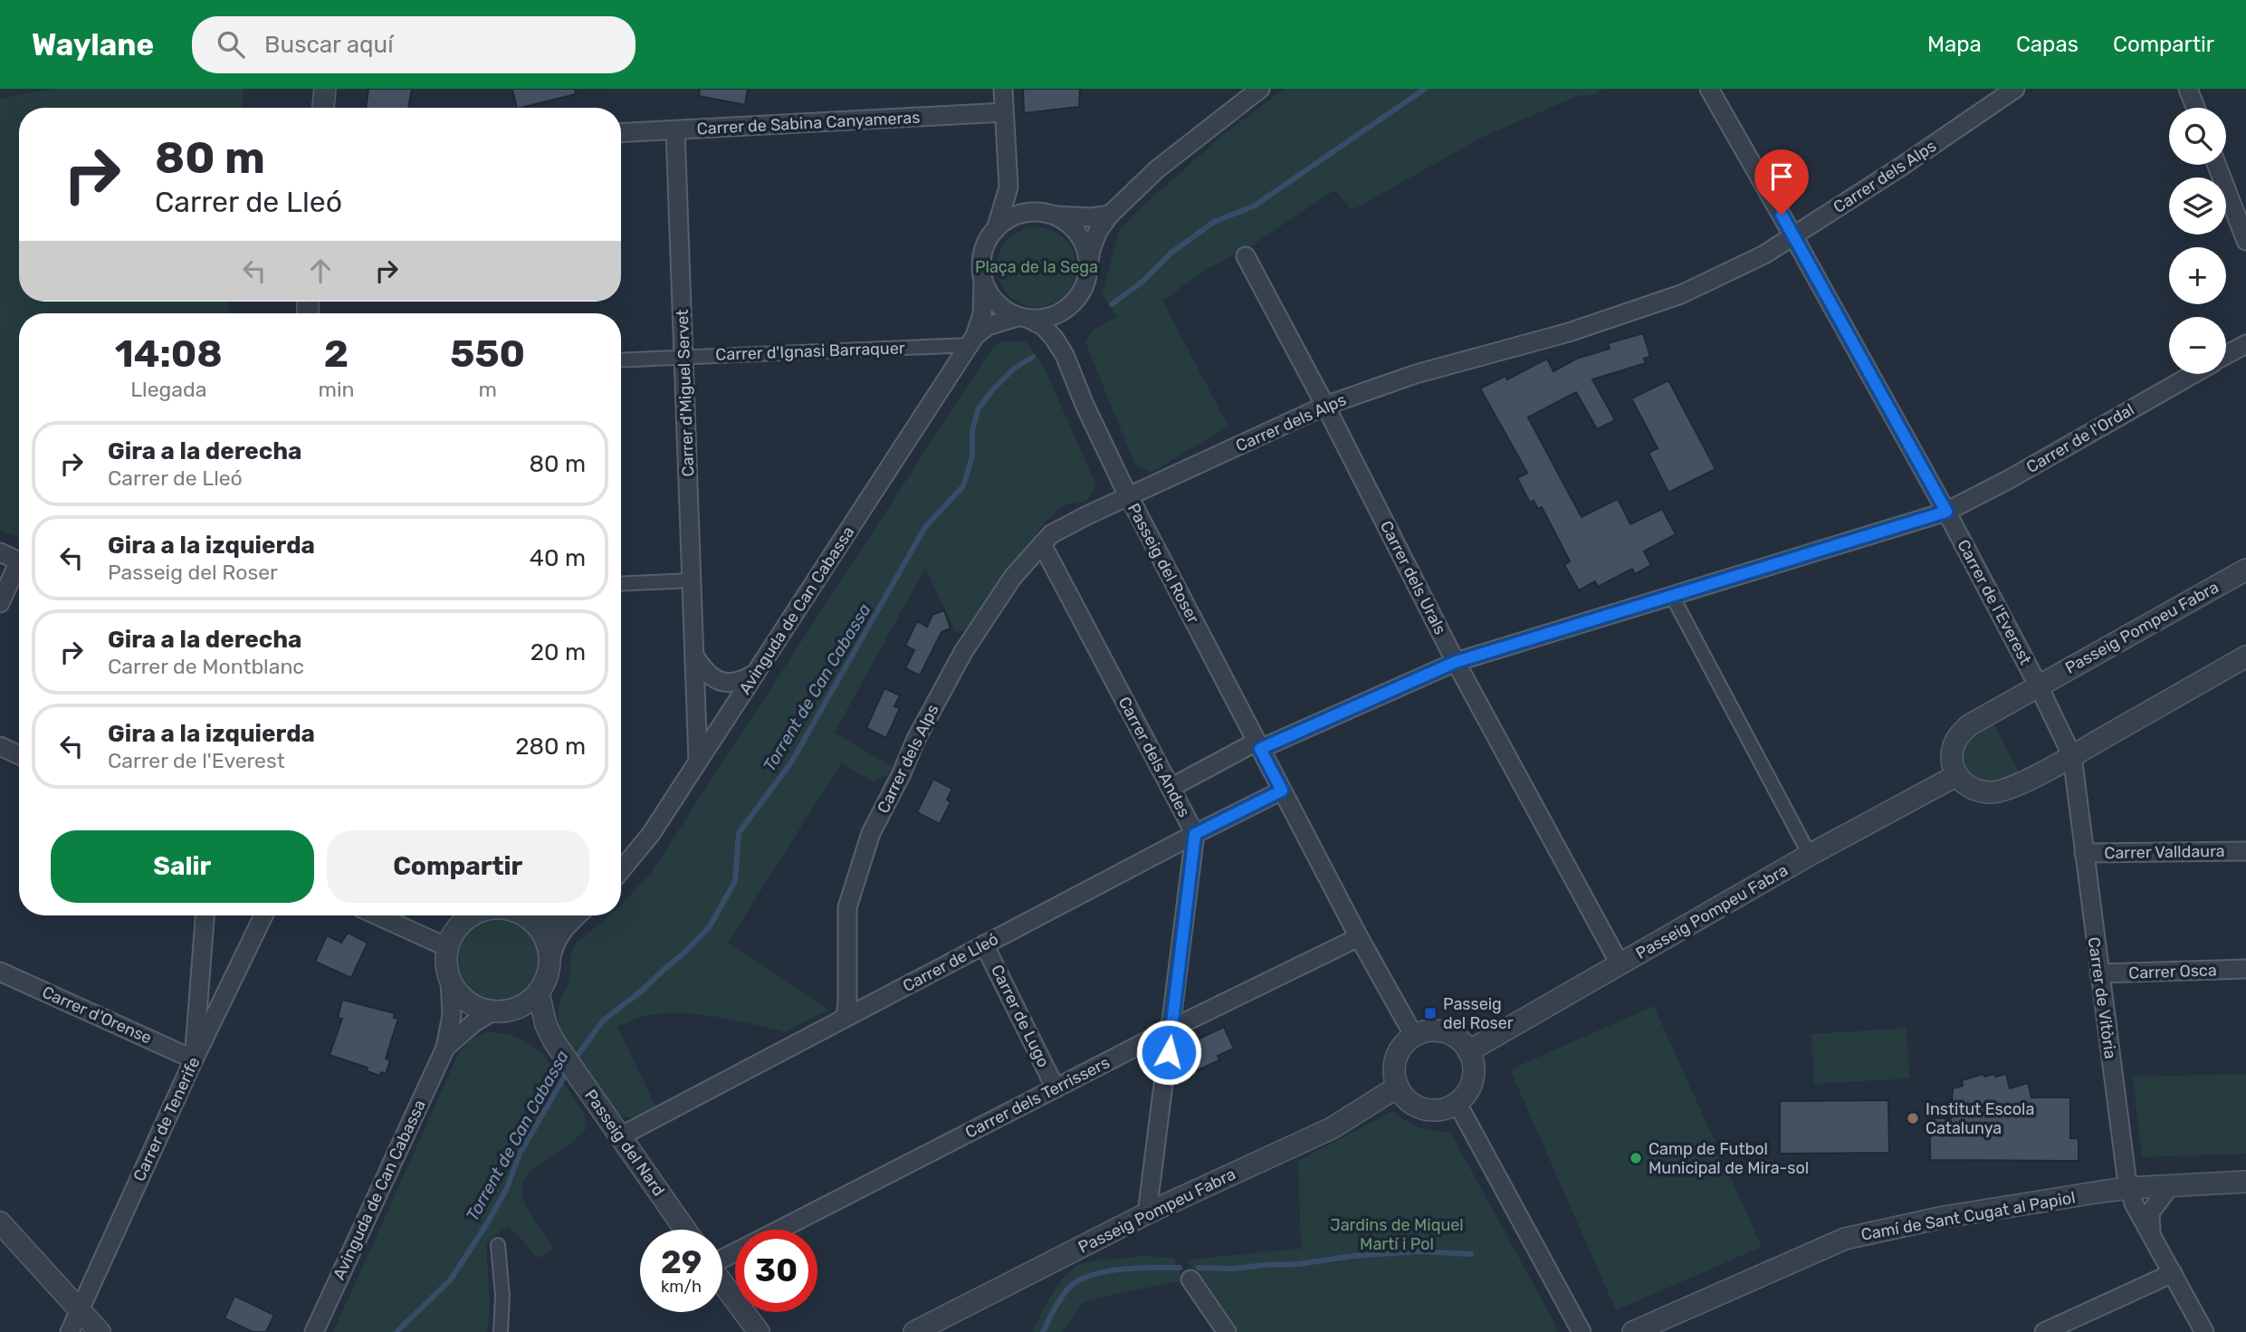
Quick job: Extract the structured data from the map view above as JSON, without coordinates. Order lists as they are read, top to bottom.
{
  "streets": {
    "street": [
      "Carrer de Sabina Canyameras",
      "Carrer dels Alps",
      "Carrer d'Ignasi Barraquer",
      "Carrer d'Miguel Servet",
      "Carrer de l'Ordal",
      "Passeig del Roser",
      "Carrer dels Urals",
      "Carrer de l'Everest",
      "Avinguda de Can Cabassa",
      "Passeig Pompeu Fabra",
      "Carrer dels Andes",
      "Carrer Valldaura",
      "Carrer de Lleó",
      "Carrer Osca",
      "Carrer de Vitòria",
      "Carrer d'Orense",
      "Carrer de Lugo",
      "Carrer dels Terrissers",
      "Carrer de Tenerife",
      "Passeig del Nard",
      "Camí de Sant Cugat al Papiol"
    ]
  },
  "crossings": [
    ["Carrer de Sabina Canyameras", "Carrer d'Miguel Servet"],
    ["Carrer dels Alps", "Passeig del Roser"],
    ["Carrer dels Alps", "Carrer dels Urals"],
    ["Carrer dels Alps", "Carrer de l'Everest"],
    ["Carrer dels Alps", "Carrer dels Andes"],
    ["Carrer dels Alps", "Carrer de Lleó"],
    ["Carrer d'Ignasi Barraquer", "Carrer d'Miguel Servet"],
    ["Carrer d'Ignasi Barraquer", "Avinguda de Can Cabassa"],
    ["Carrer d'Miguel Servet", "Avinguda de Can Cabassa"],
    ["Carrer de l'Ordal", "Passeig del Roser"],
    ["Carrer de l'Ordal", "Carrer dels Urals"],
    ["Carrer de l'Ordal", "Carrer de l'Everest"],
    ["Carrer de l'Ordal", "Carrer dels Andes"],
    ["Passeig del Roser", "Avinguda de Can Cabassa"],
    ["Passeig del Roser", "Passeig Pompeu Fabra"],
    ["Passeig del Roser", "Carrer de Lleó"],
    ["Passeig del Roser", "Carrer dels Terrissers"],
    ["Carrer dels Urals", "Passeig Pompeu Fabra"],
    ["Carrer de l'Everest", "Passeig Pompeu Fabra"],
    ["Avinguda de Can Cabassa", "Passeig del Nard"],
    ["Passeig Pompeu Fabra", "Carrer dels Andes"],
    ["Carrer dels Andes", "Carrer de Lleó"],
    ["Carrer dels Andes", "Carrer dels Terrissers"],
    ["Carrer Valldaura", "Carrer de Vitòria"],
    ["Carrer de Lleó", "Carrer de Lugo"],
    ["Carrer de Lleó", "Passeig del Nard"],
    ["Carrer Osca", "Carrer de Vitòria"],
    ["Carrer de Vitòria", "Camí de Sant Cugat al Papiol"],
    ["Carrer d'Orense", "Carrer de Tenerife"],
    ["Carrer de Lugo", "Carrer dels Terrissers"]
  ],
  "water": ["Torrent de Can Cabassa"],
  "parks": ["Plaça de la Sega", "Jardins de Miquel Martí i Pol"],
  "places": {
    "transit": ["Passeig del Roser"],
    "other": ["Institut Escola Catalunya", "Camp de Futbol Municipal de Mira-sol"]
  },
  "page": {
    "header": "Waylane",
    "search": "Buscar aquí",
    "nav": ["Mapa", "Capas", "Compartir"],
    "map_buttons": ["+", "−"],
    "turn": ["80 m", "Carrer de Lleó"],
    "eta": [
      "14:08",
      "Llegada",
      "2",
      "min",
      "550",
      "m"
    ],
    "list": [
      {
        "name": "Gira a la derecha",
        "note": "Carrer de Lleó",
        "value": "80 m"
      },
      {
        "name": "Gira a la izquierda",
        "note": "Passeig del Roser",
        "value": "40 m"
      },
      {
        "name": "Gira a la derecha",
        "note": "Carrer de Montblanc",
        "value": "20 m"
      },
      {
        "name": "Gira a la izquierda",
        "note": "Carrer de l'Everest",
        "value": "280 m"
      }
    ],
    "buttons": ["Salir", "Compartir"],
    "speed": "29 km/h",
    "limit": "30"
  }
}
